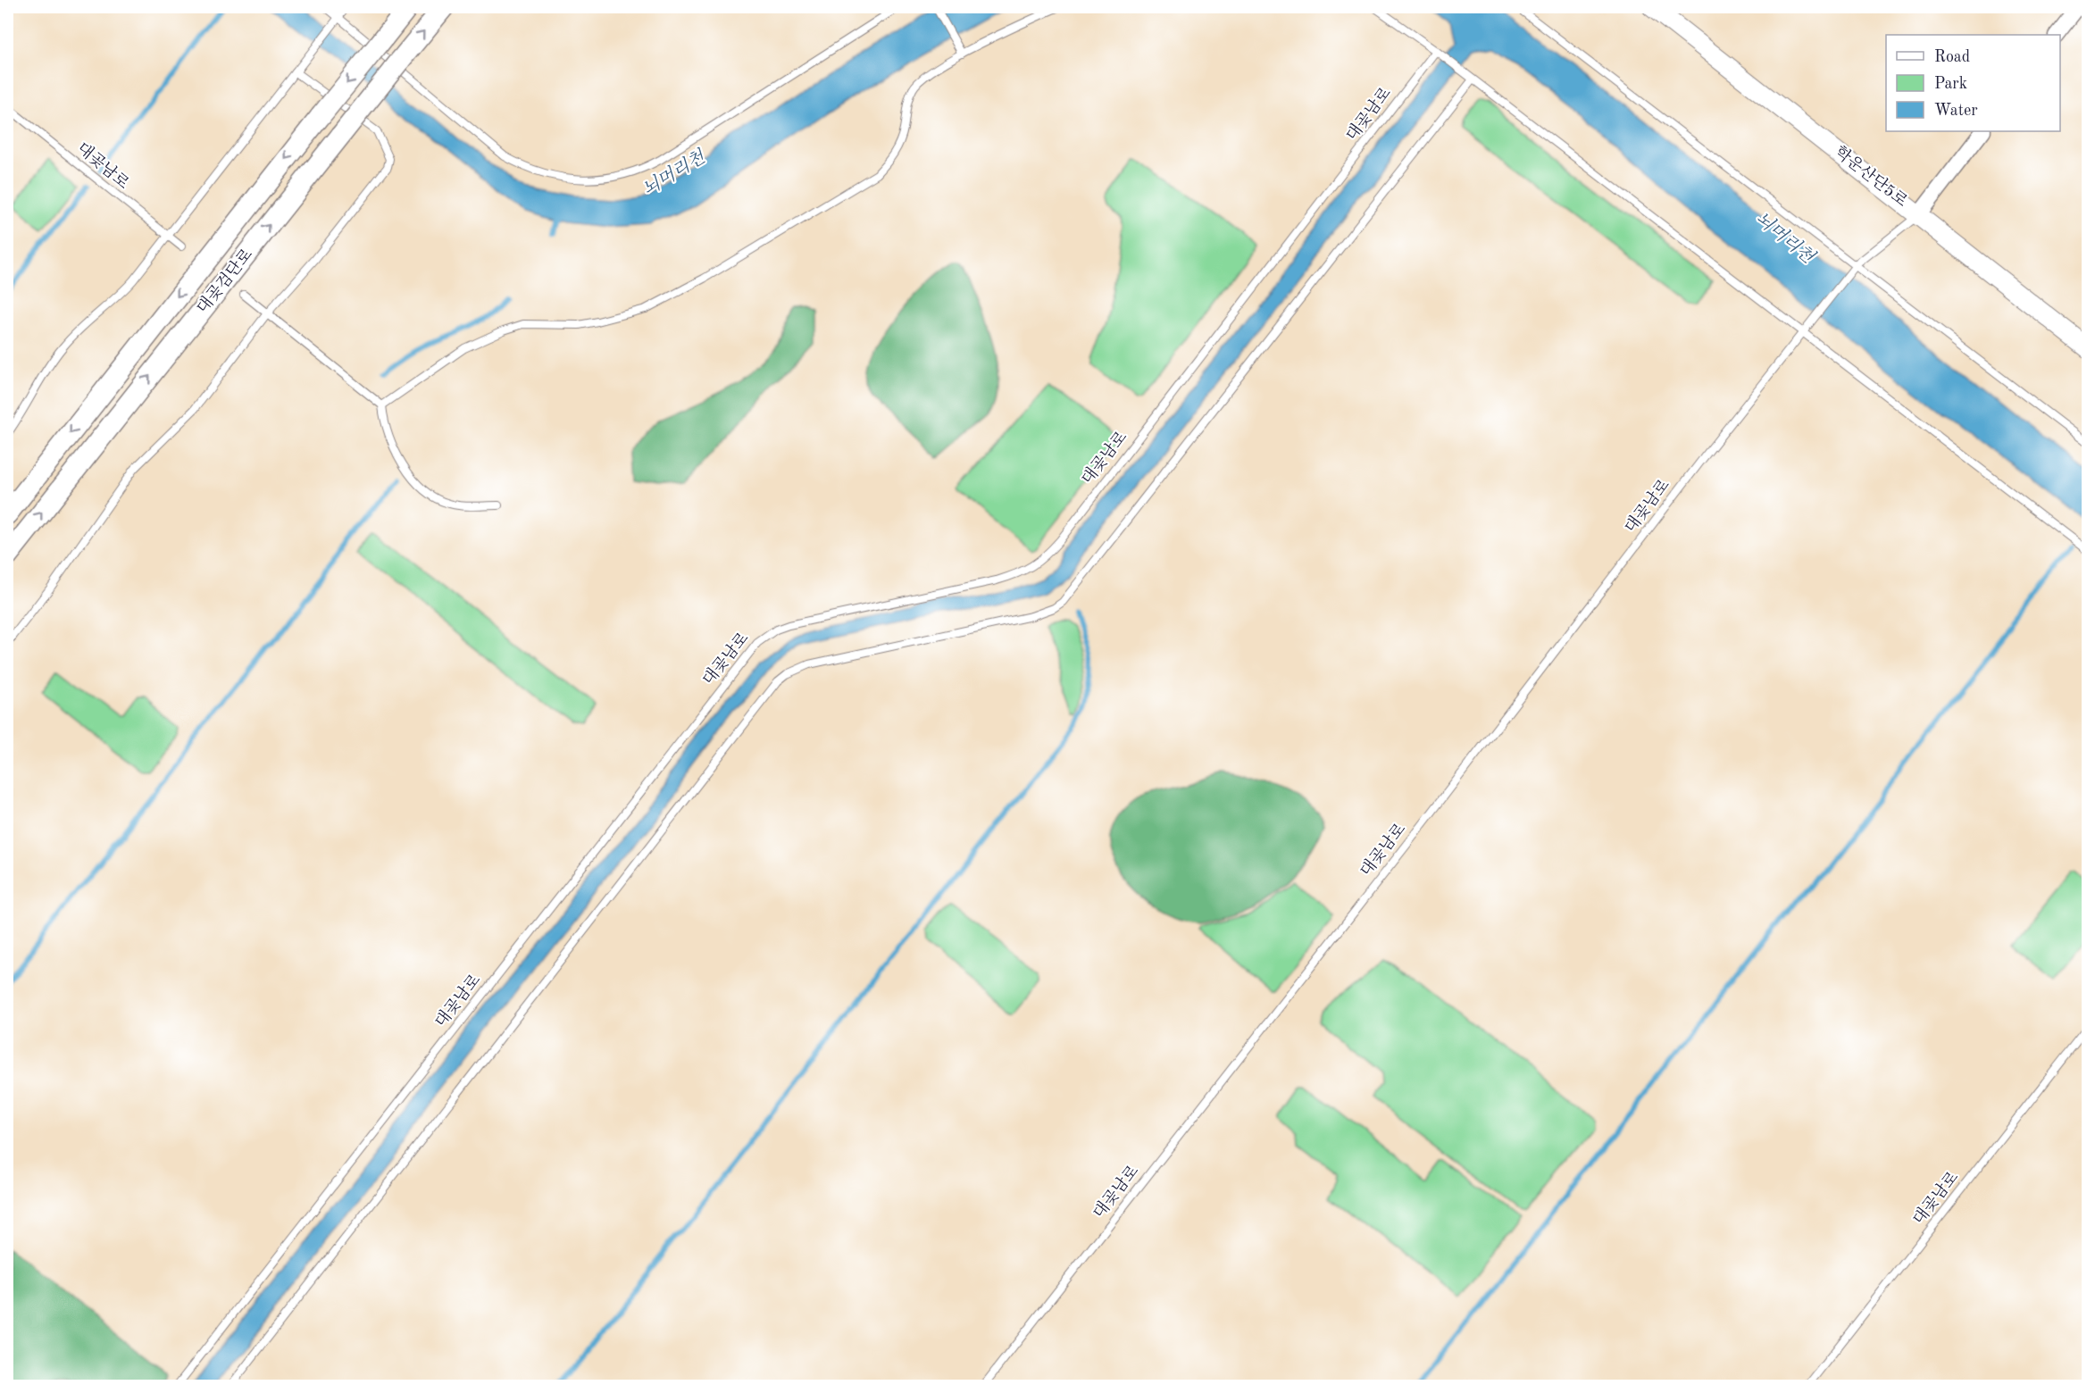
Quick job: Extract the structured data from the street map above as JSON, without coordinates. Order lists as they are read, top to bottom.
{
  "streets": {
    "main road": ["대곶검단로"],
    "street": ["학운산단5로"],
    "lane": ["대곶남로"]
  },
  "crossings": [
    ["대곶남로", "학운산단5로"]
  ],
  "water": ["뇌머리천"],
  "legend": ["Road", "Park", "Water"]
}
